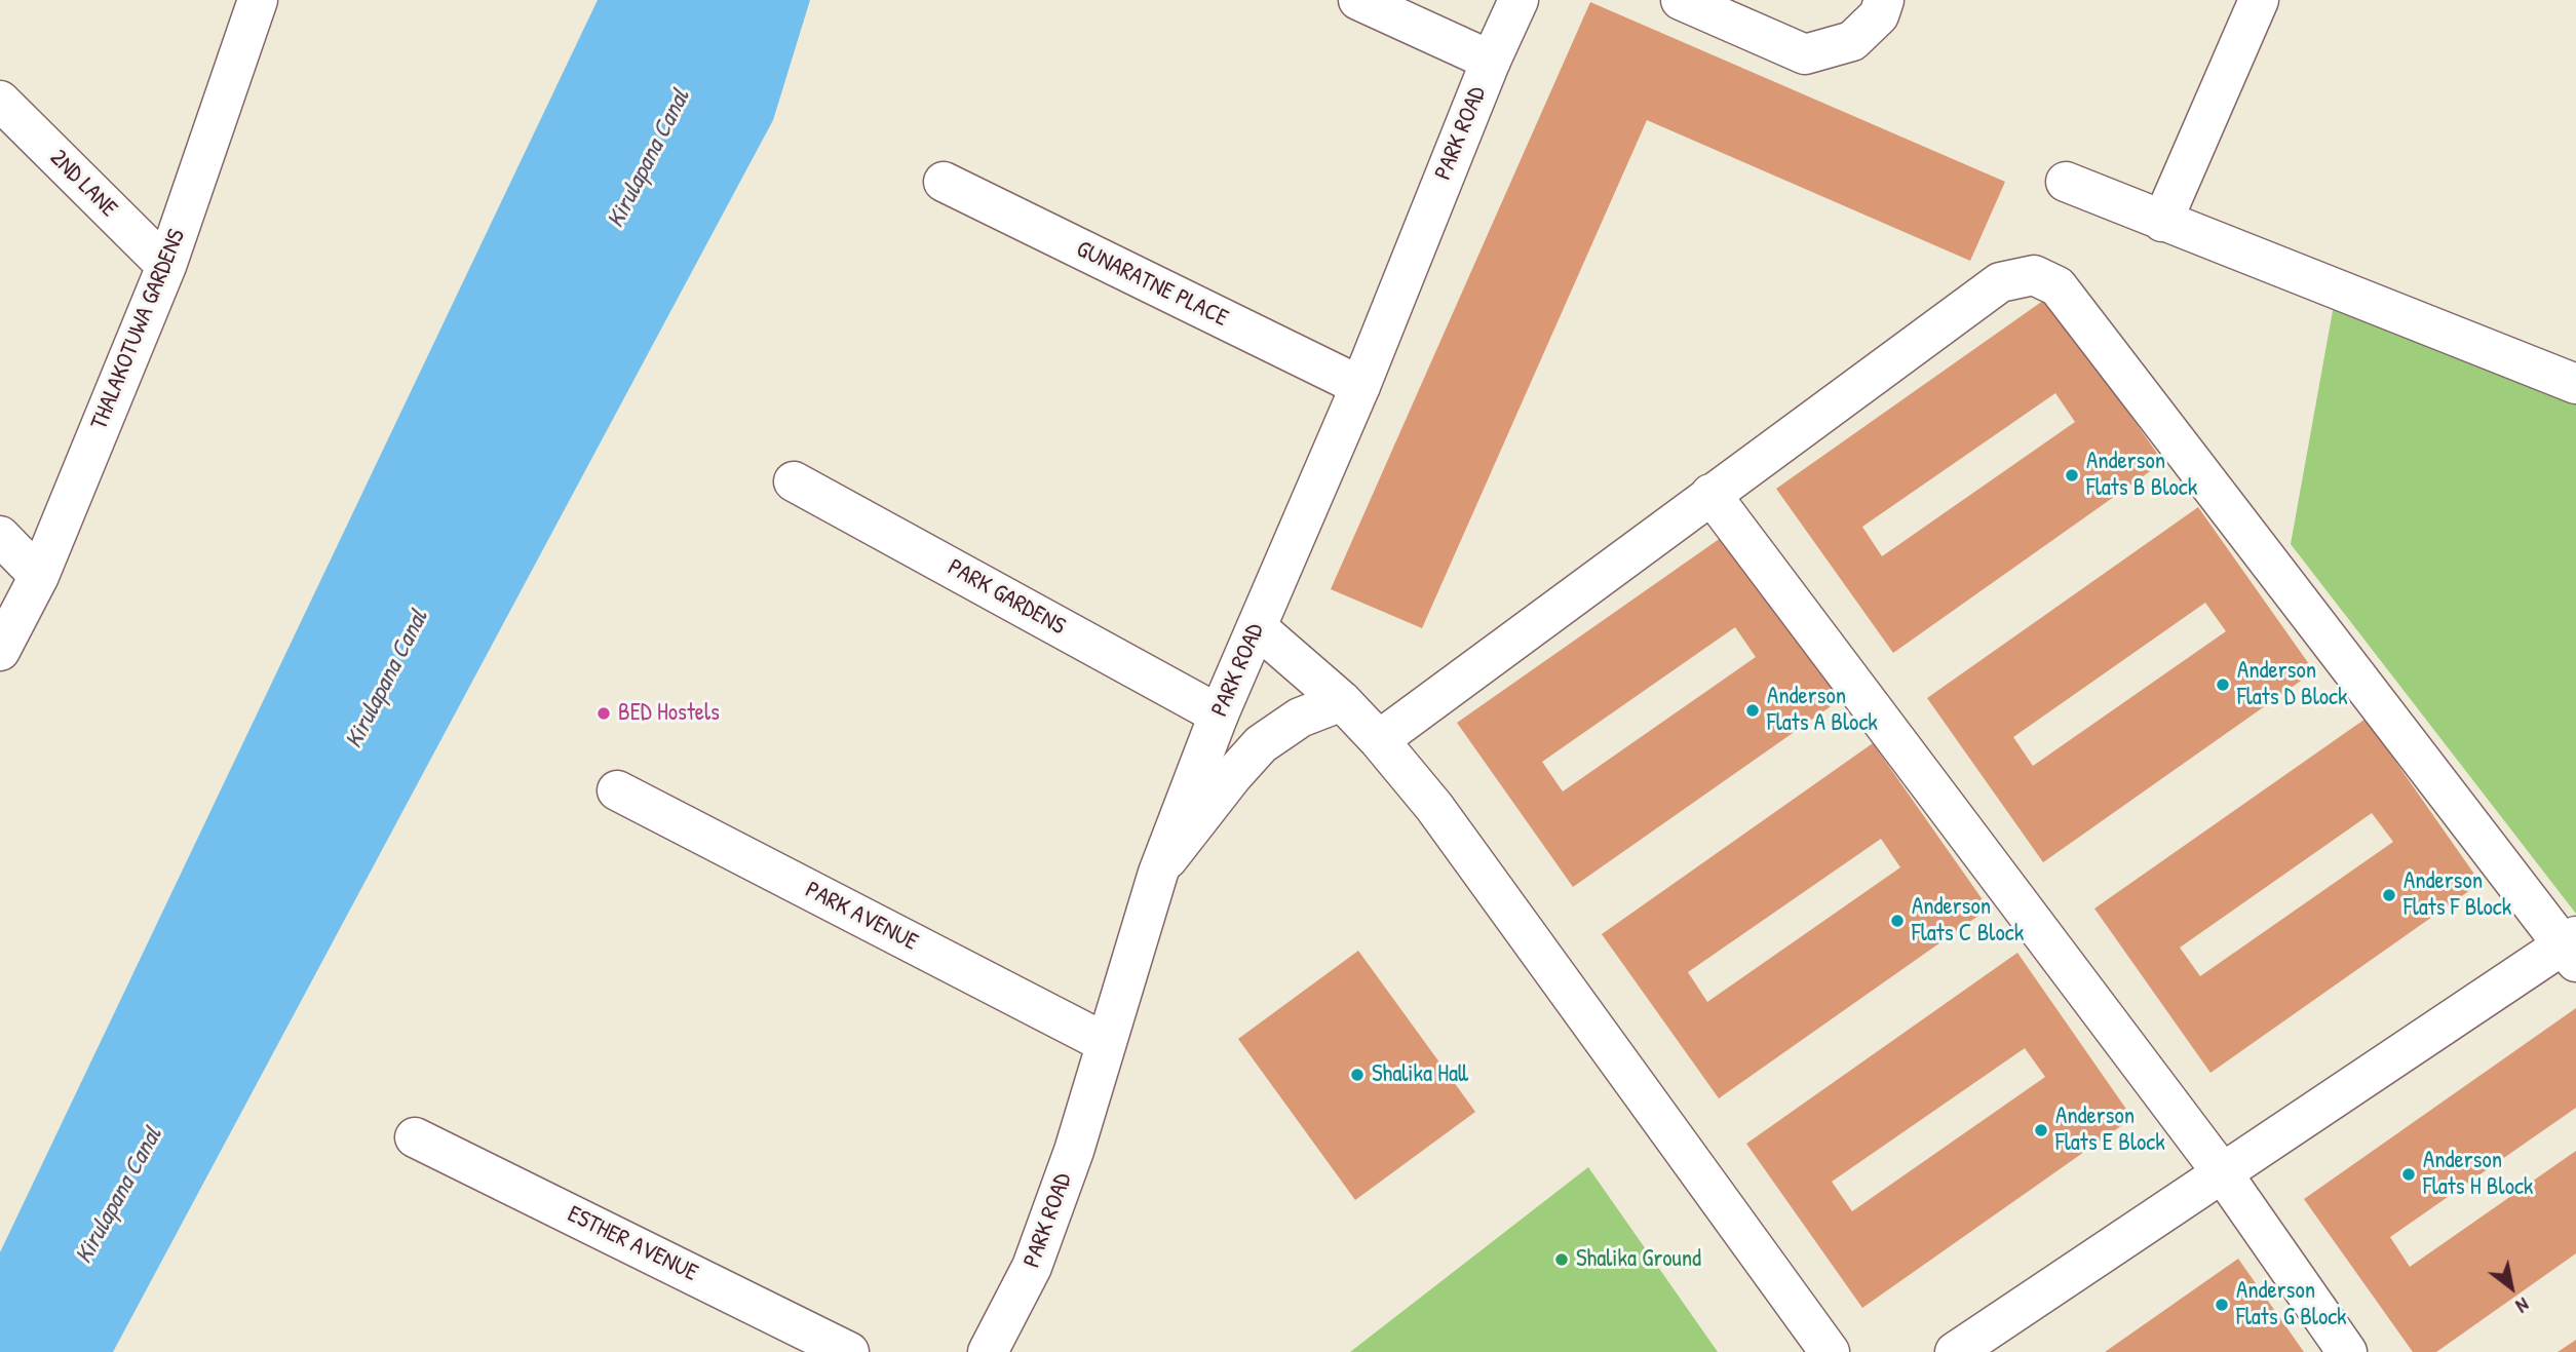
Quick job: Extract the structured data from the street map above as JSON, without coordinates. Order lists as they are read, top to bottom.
{
  "streets": {
    "street": [
      "PARK ROAD",
      "2ND LANE",
      "GUNARATNE PLACE",
      "THALAKOTUWA GARDENS",
      "PARK GARDENS",
      "PARK AVENUE",
      "ESTHER AVENUE"
    ]
  },
  "crossings": [
    ["PARK ROAD", "GUNARATNE PLACE"],
    ["PARK ROAD", "PARK GARDENS"],
    ["PARK ROAD", "PARK AVENUE"],
    ["2ND LANE", "THALAKOTUWA GARDENS"]
  ],
  "water": ["Kirulapana Canal"],
  "places": [
    "Anderson Flats B Block",
    "Anderson Flats D Block",
    "Anderson Flats A Block",
    "BED Hostels",
    "Anderson Flats F Block",
    "Anderson Flats C Block",
    "Shalika Hall",
    "Anderson Flats E Block",
    "Anderson Flats H Block",
    "Shalika Ground",
    "Anderson Flats G Block"
  ],
  "north": "bottom right"
}
